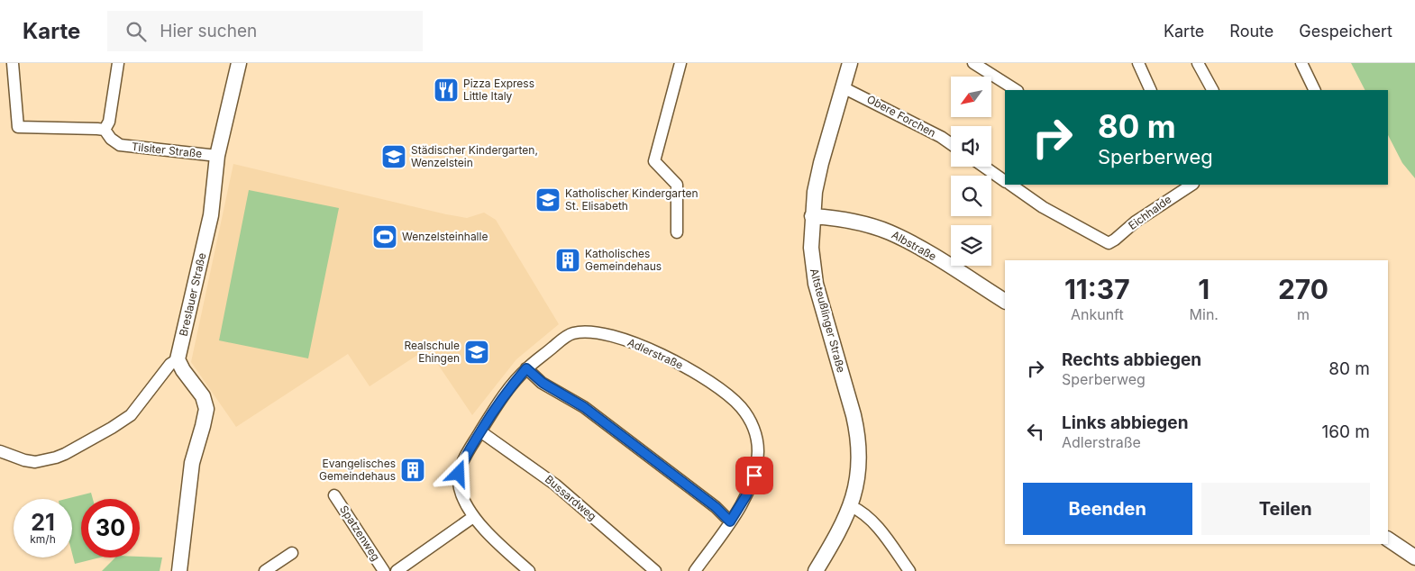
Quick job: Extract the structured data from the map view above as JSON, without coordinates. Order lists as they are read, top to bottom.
{
  "streets": {
    "street": [
      "Obere Forchen",
      "Tilsiter Straße",
      "Eichhalde",
      "Albstraße",
      "Breslauer Straße",
      "Altsteußlinger Straße",
      "Adlerstraße",
      "Bussardweg",
      "Spatzenweg"
    ]
  },
  "crossings": [
    ["Obere Forchen", "Altsteußlinger Straße"],
    ["Tilsiter Straße", "Breslauer Straße"],
    ["Albstraße", "Altsteußlinger Straße"],
    ["Adlerstraße", "Bussardweg"]
  ],
  "places": {
    "restaurant": ["Pizza Express Little Italy"],
    "school or university": ["Städischer Kindergarten, Wenzelstein", "Katholischer Kindergarten St. Elisabeth", "Realschule Ehingen"],
    "sports": ["Wenzelsteinhalle"],
    "building": ["Katholisches Gemeindehaus", "Evangelisches Gemeindehaus"]
  },
  "north": "bottom left",
  "page": {
    "header": "Karte",
    "search": "Hier suchen",
    "nav": ["Karte", "Route", "Gespeichert"],
    "turn": ["80 m", "Sperberweg"],
    "eta": [
      "11:37",
      "Ankunft",
      "1",
      "Min.",
      "270",
      "m"
    ],
    "list": [
      {
        "name": "Rechts abbiegen",
        "note": "Sperberweg",
        "value": "80 m"
      },
      {
        "name": "Links abbiegen",
        "note": "Adlerstraße",
        "value": "160 m"
      }
    ],
    "buttons": ["Beenden", "Teilen"],
    "speed": "21 km/h",
    "limit": "30"
  }
}
